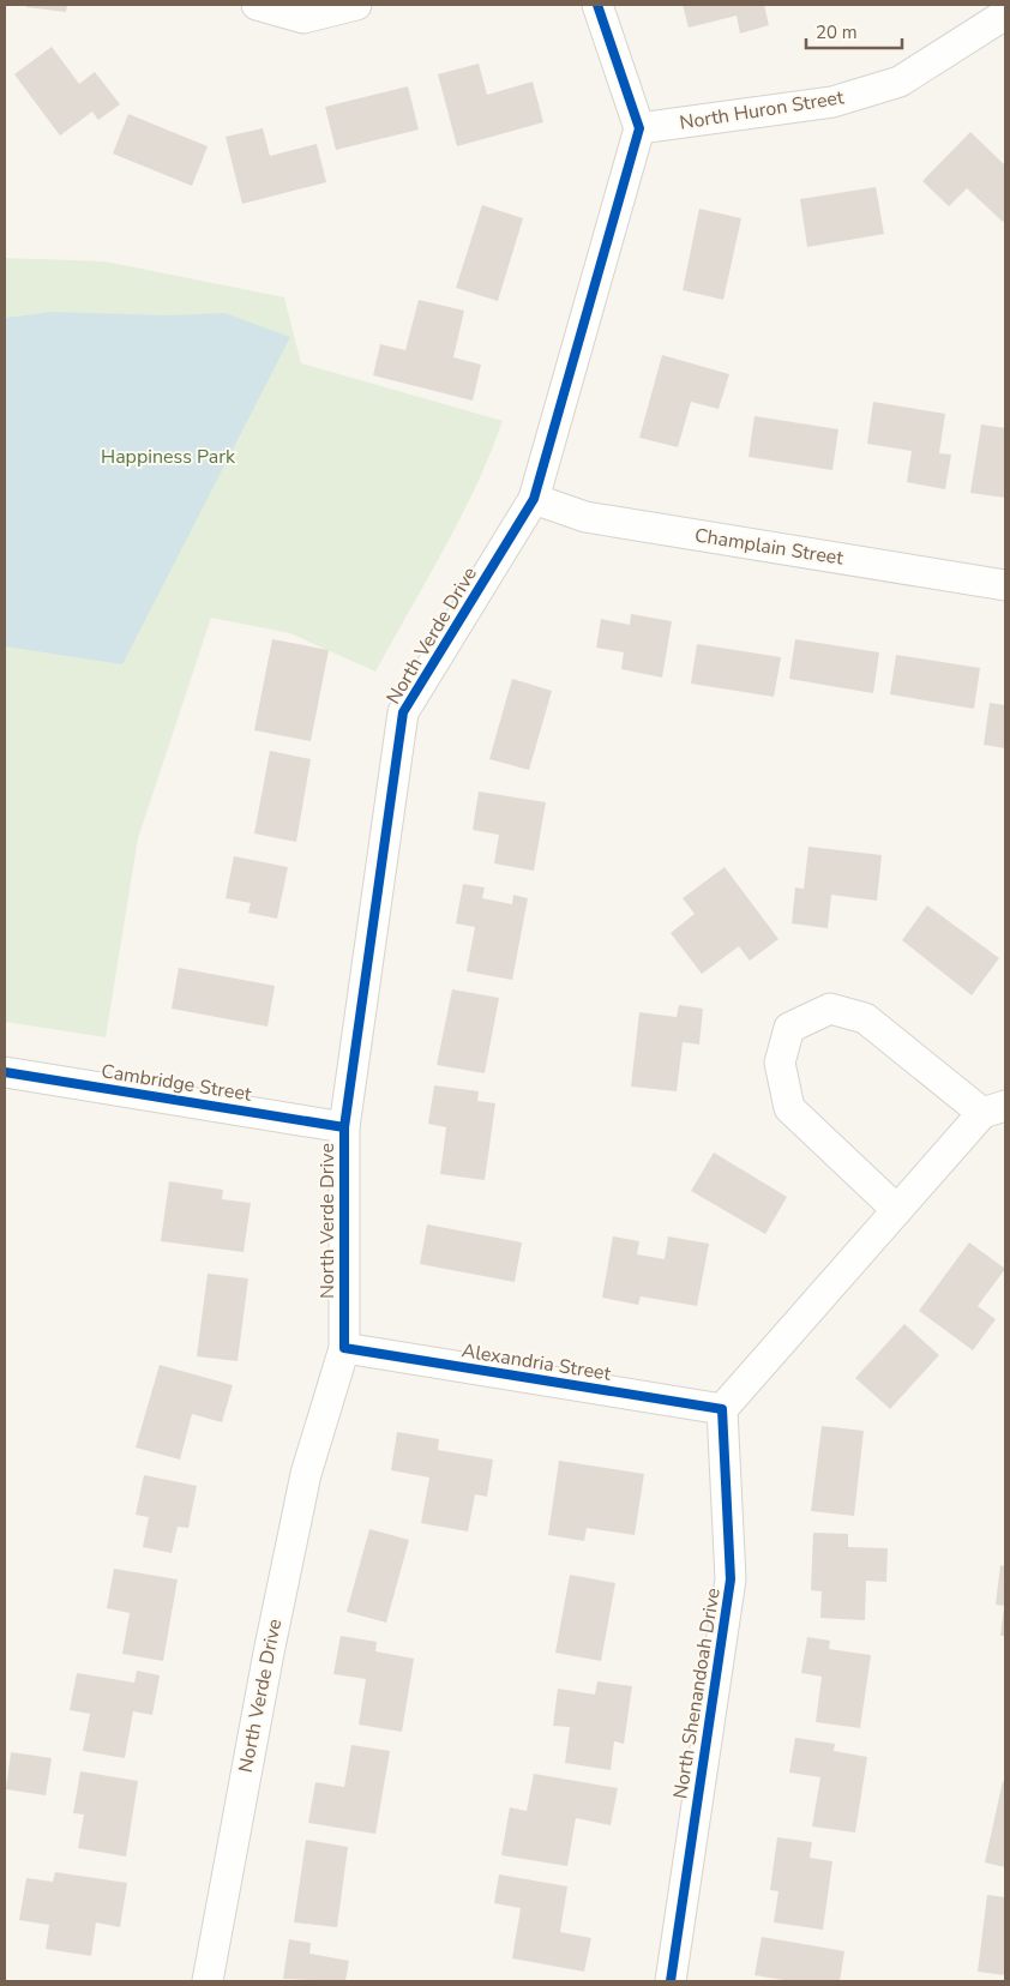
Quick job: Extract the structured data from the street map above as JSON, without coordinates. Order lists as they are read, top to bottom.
{
  "streets": {
    "street": [
      "North Huron Street",
      "Champlain Street",
      "North Verde Drive",
      "Cambridge Street",
      "Alexandria Street",
      "North Shenandoah Drive"
    ]
  },
  "crossings": [
    ["North Huron Street", "North Verde Drive"],
    ["Champlain Street", "North Verde Drive"],
    ["North Verde Drive", "Cambridge Street"],
    ["North Verde Drive", "Alexandria Street"],
    ["Alexandria Street", "North Shenandoah Drive"]
  ],
  "parks": ["Happiness Park"],
  "scale_bar": "20 m"
}
